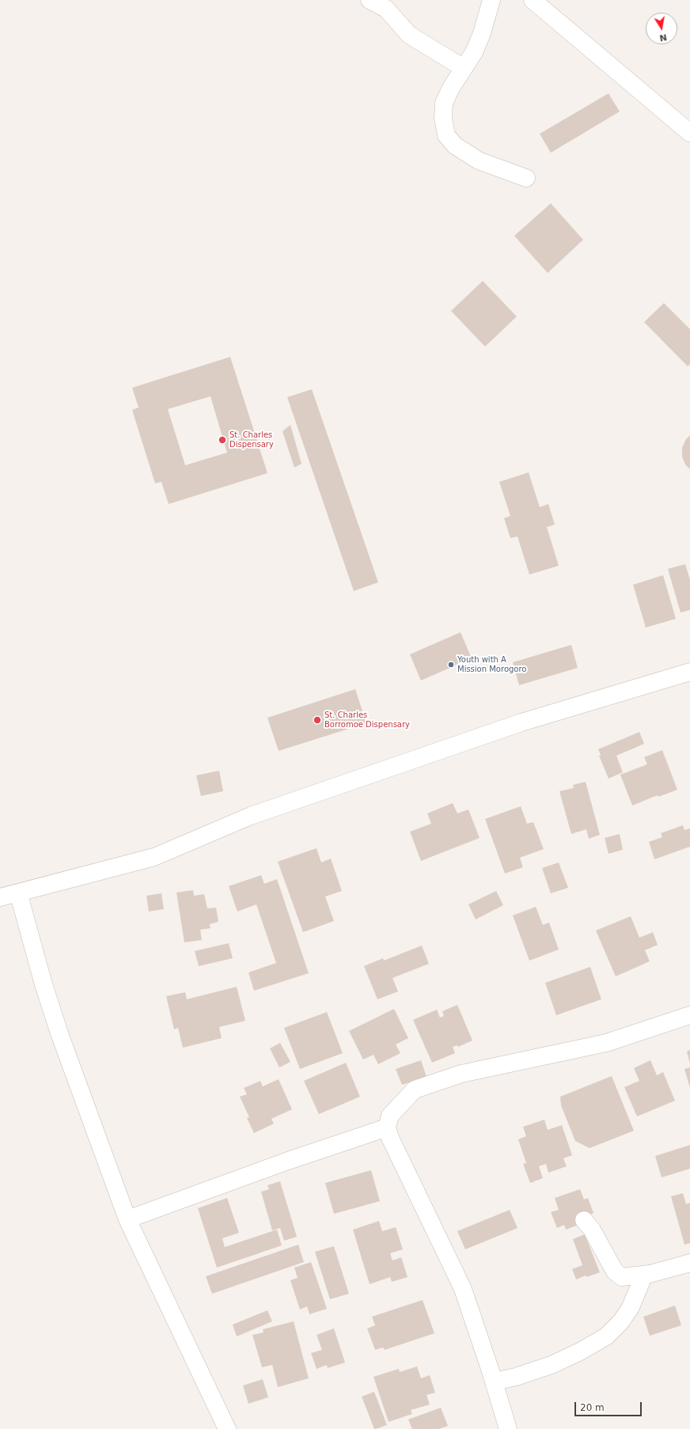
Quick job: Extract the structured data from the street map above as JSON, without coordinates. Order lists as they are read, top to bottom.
{
  "places": ["St. Charles Dispensary", "Youth with A Mission Morogoro", "St. Charles Borromoe Dispensary"],
  "scale_bar": "20 m",
  "north": "bottom"
}
